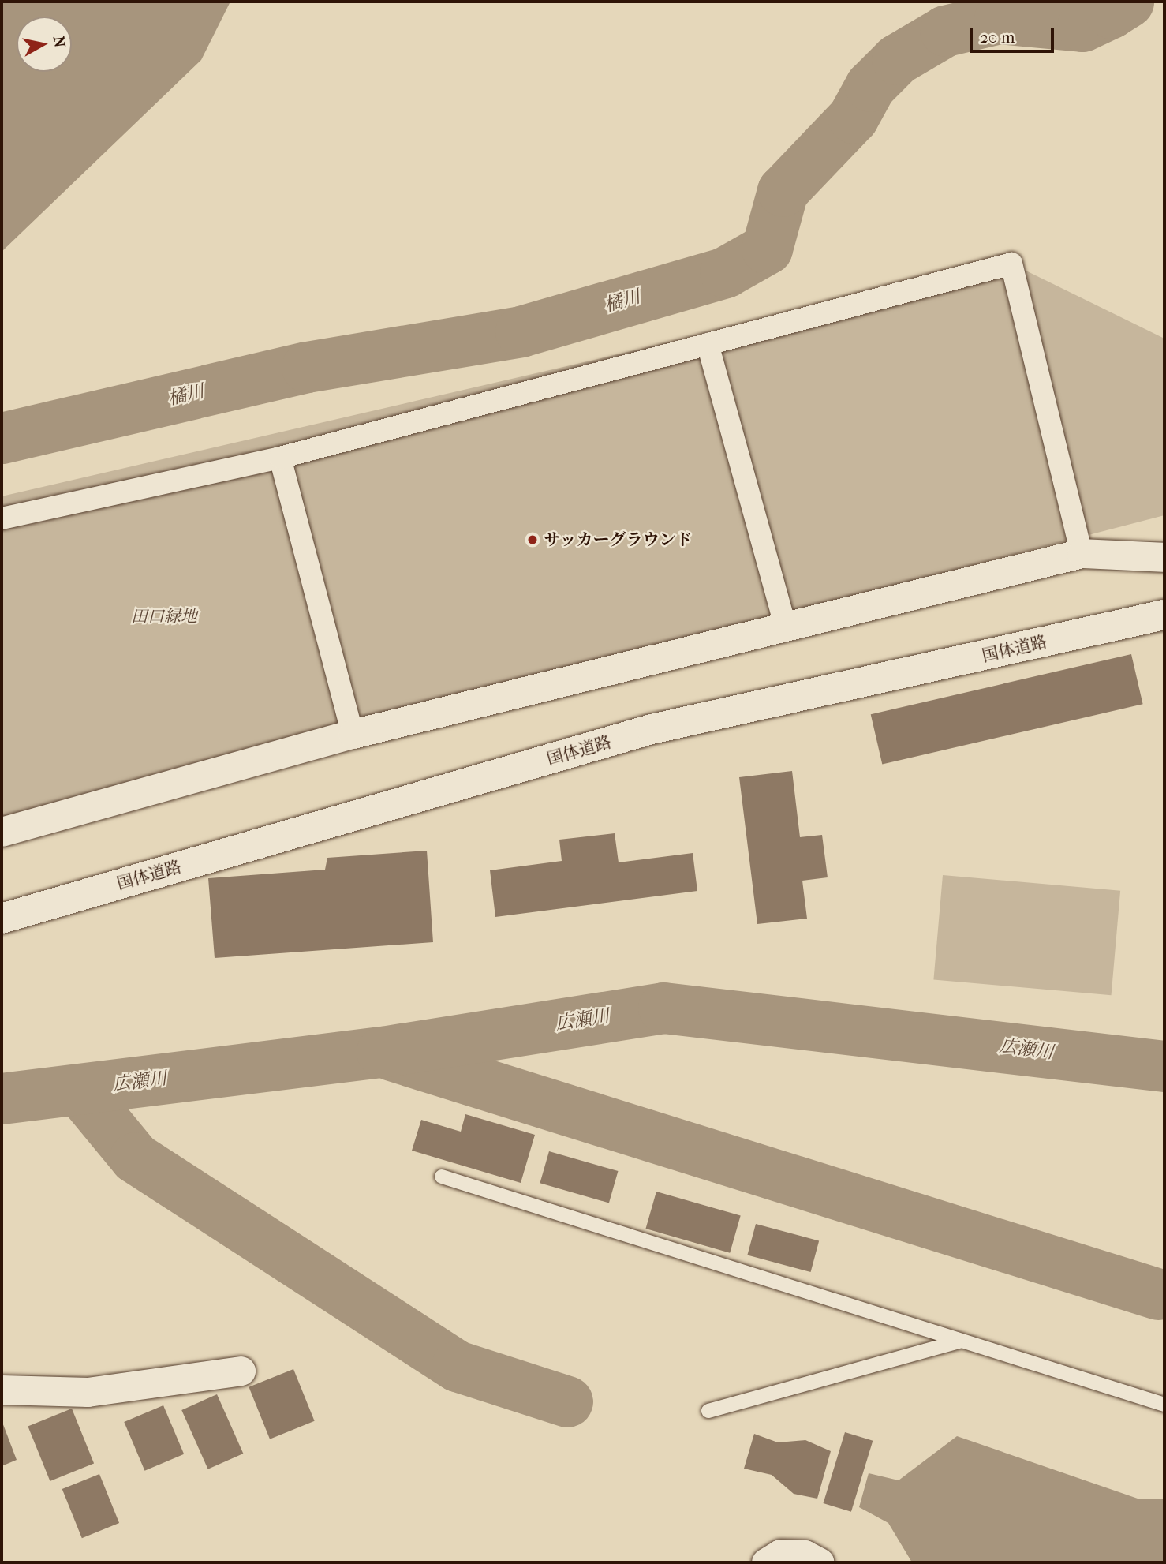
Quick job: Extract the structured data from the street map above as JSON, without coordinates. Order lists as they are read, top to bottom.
{
  "streets": {
    "street": ["国体道路"]
  },
  "water": ["橘川", "広瀬川"],
  "parks": ["田口緑地"],
  "places": ["サッカーグラウンド"],
  "scale_bar": "20 m",
  "north": "right"
}
